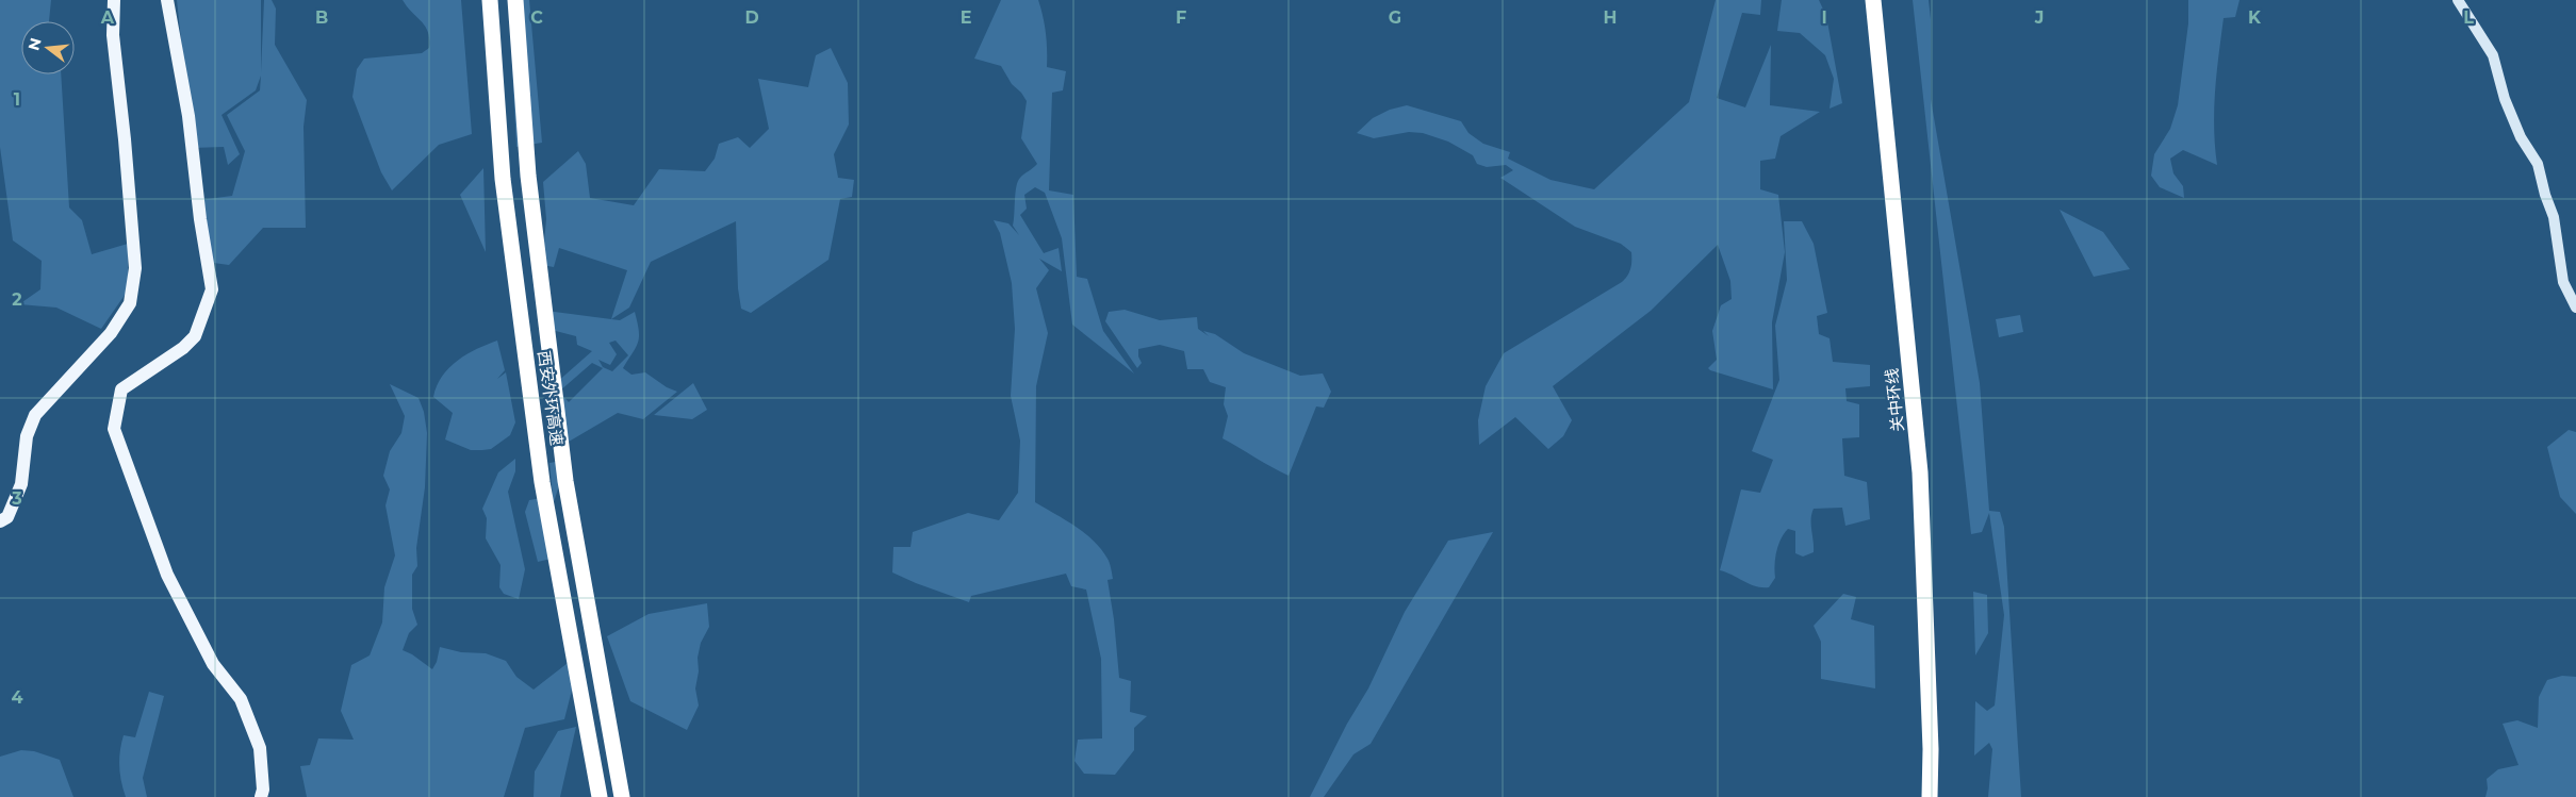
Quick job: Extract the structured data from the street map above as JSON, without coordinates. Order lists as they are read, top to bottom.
{
  "streets": {
    "highway": ["西安外环高速", "关中环线"]
  },
  "north": "left",
  "grid": {
    "columns": [
      "A",
      "B",
      "C",
      "D",
      "E",
      "F",
      "G",
      "H",
      "I",
      "J",
      "K",
      "L"
    ],
    "rows": [
      "1",
      "2",
      "3",
      "4"
    ]
  }
}
